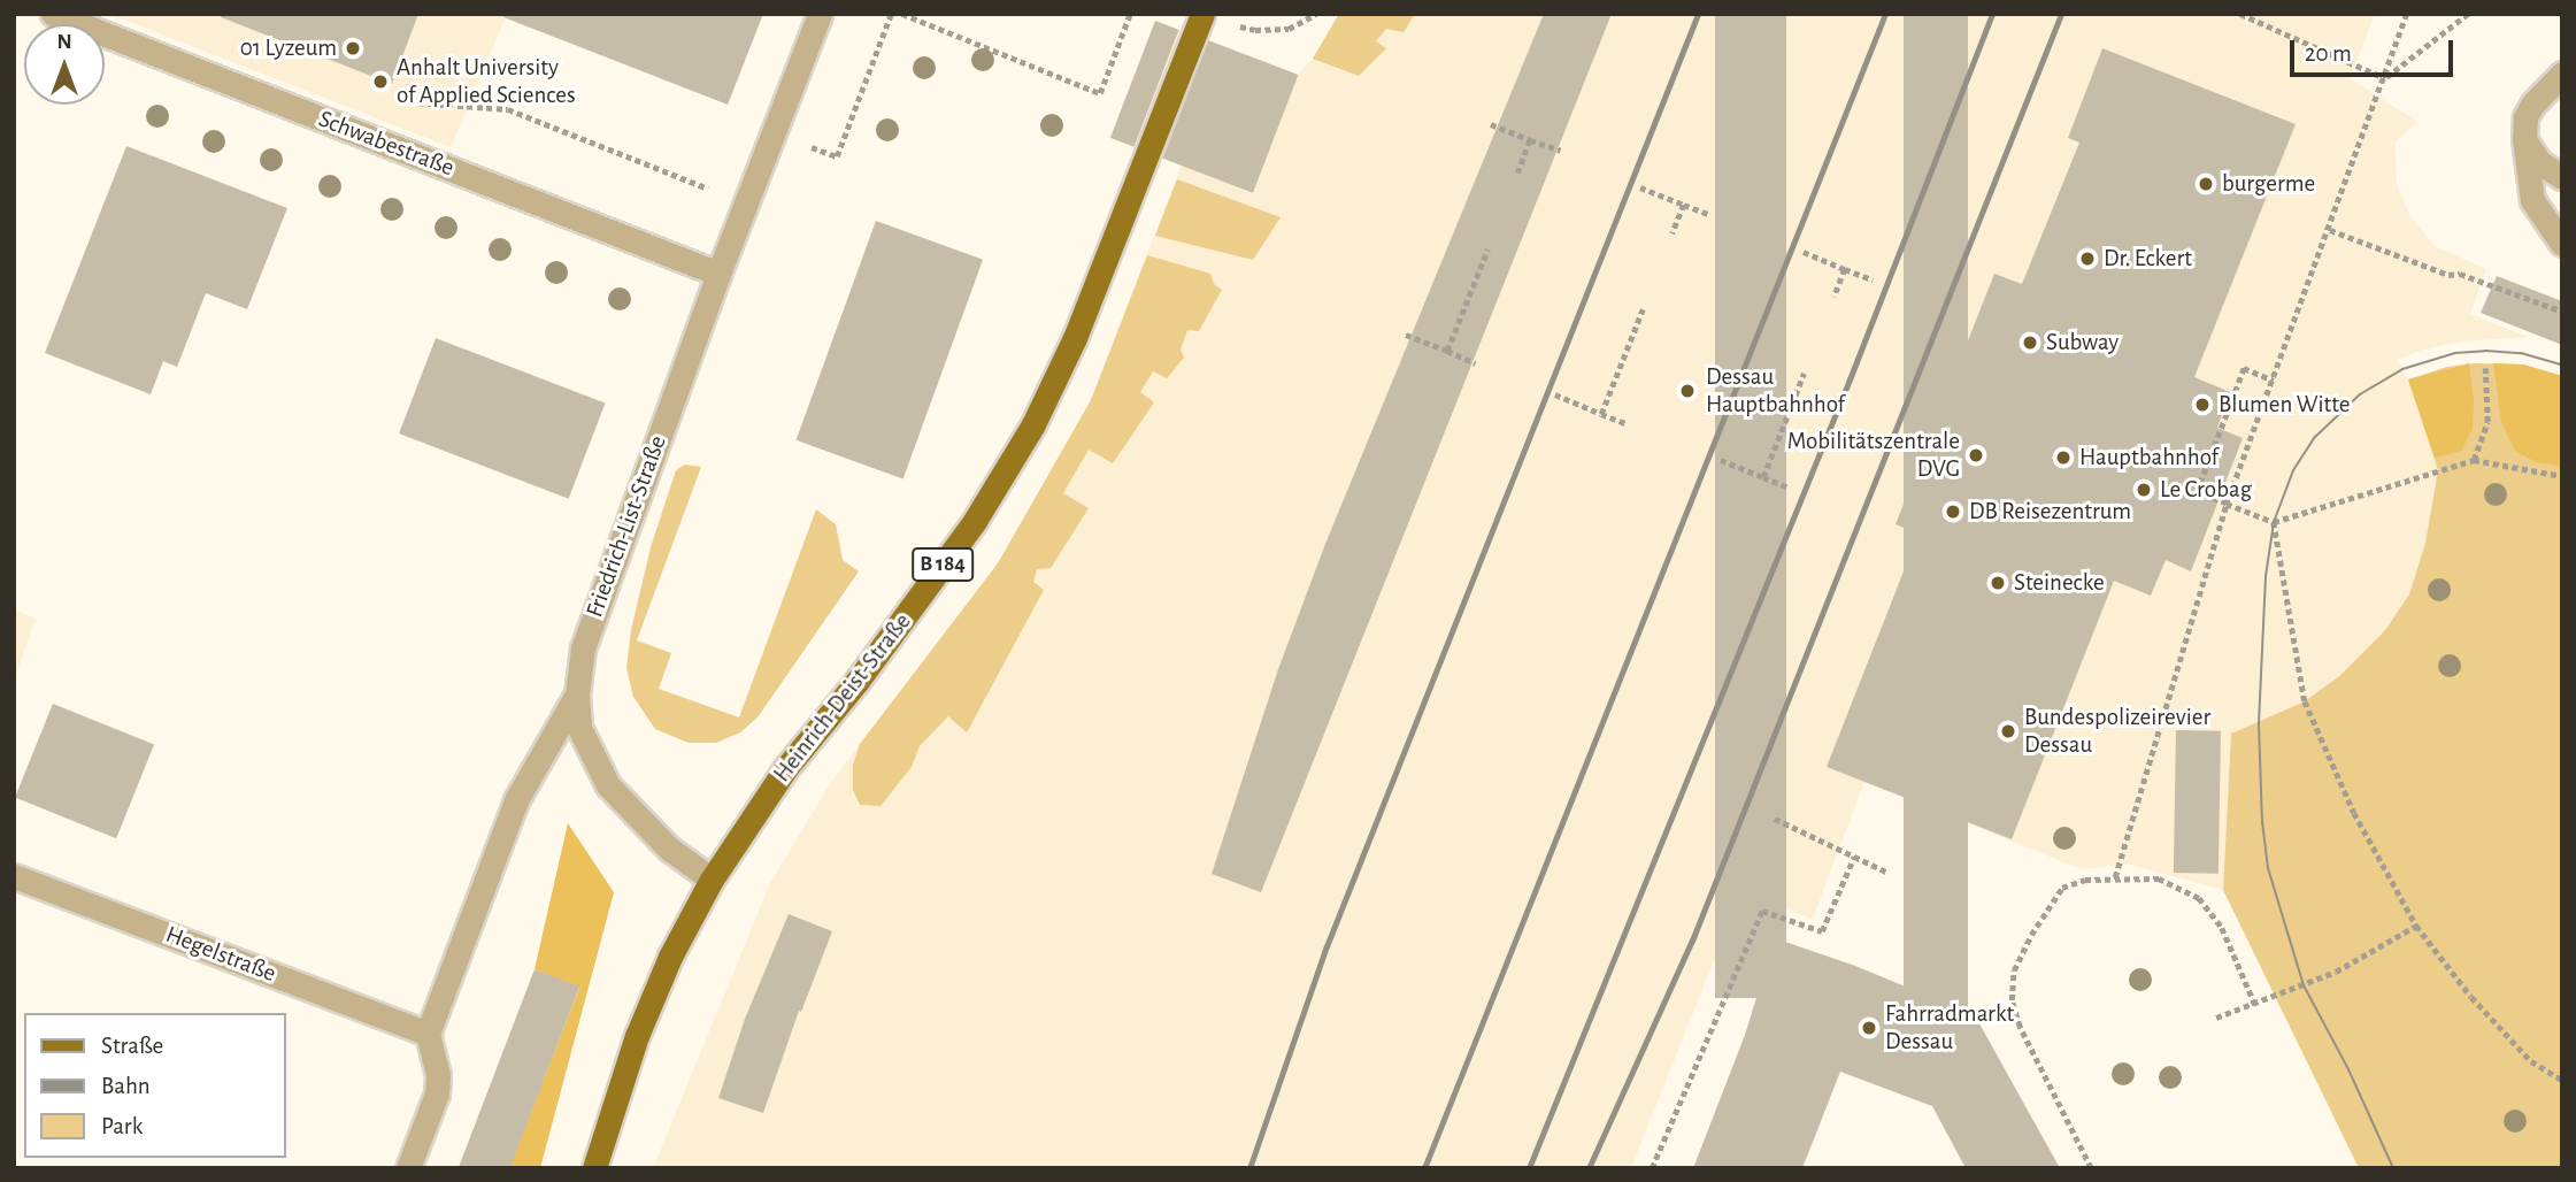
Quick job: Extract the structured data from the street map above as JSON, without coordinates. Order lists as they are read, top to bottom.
{
  "streets": {
    "main road": ["B 184", "Heinrich-Deist-Straße"],
    "street": ["Schwabestraße", "Friedrich-List-Straße", "Hegelstraße"]
  },
  "crossings": [
    ["Schwabestraße", "Friedrich-List-Straße"],
    ["Friedrich-List-Straße", "Hegelstraße"]
  ],
  "places": [
    "01 Lyzeum",
    "Anhalt University of Applied Sciences",
    "burgerme",
    "Dr. Eckert",
    "Subway",
    "Dessau Hauptbahnhof",
    "Blumen Witte",
    "Mobilitätszentrale DVG",
    "Hauptbahnhof",
    "Le Crobag",
    "DB Reisezentrum",
    "Steinecke",
    "Bundespolizeirevier Dessau",
    "Fahrradmarkt Dessau"
  ],
  "legend": ["Straße", "Bahn", "Park"],
  "scale_bar": "20 m",
  "north": "top"
}
